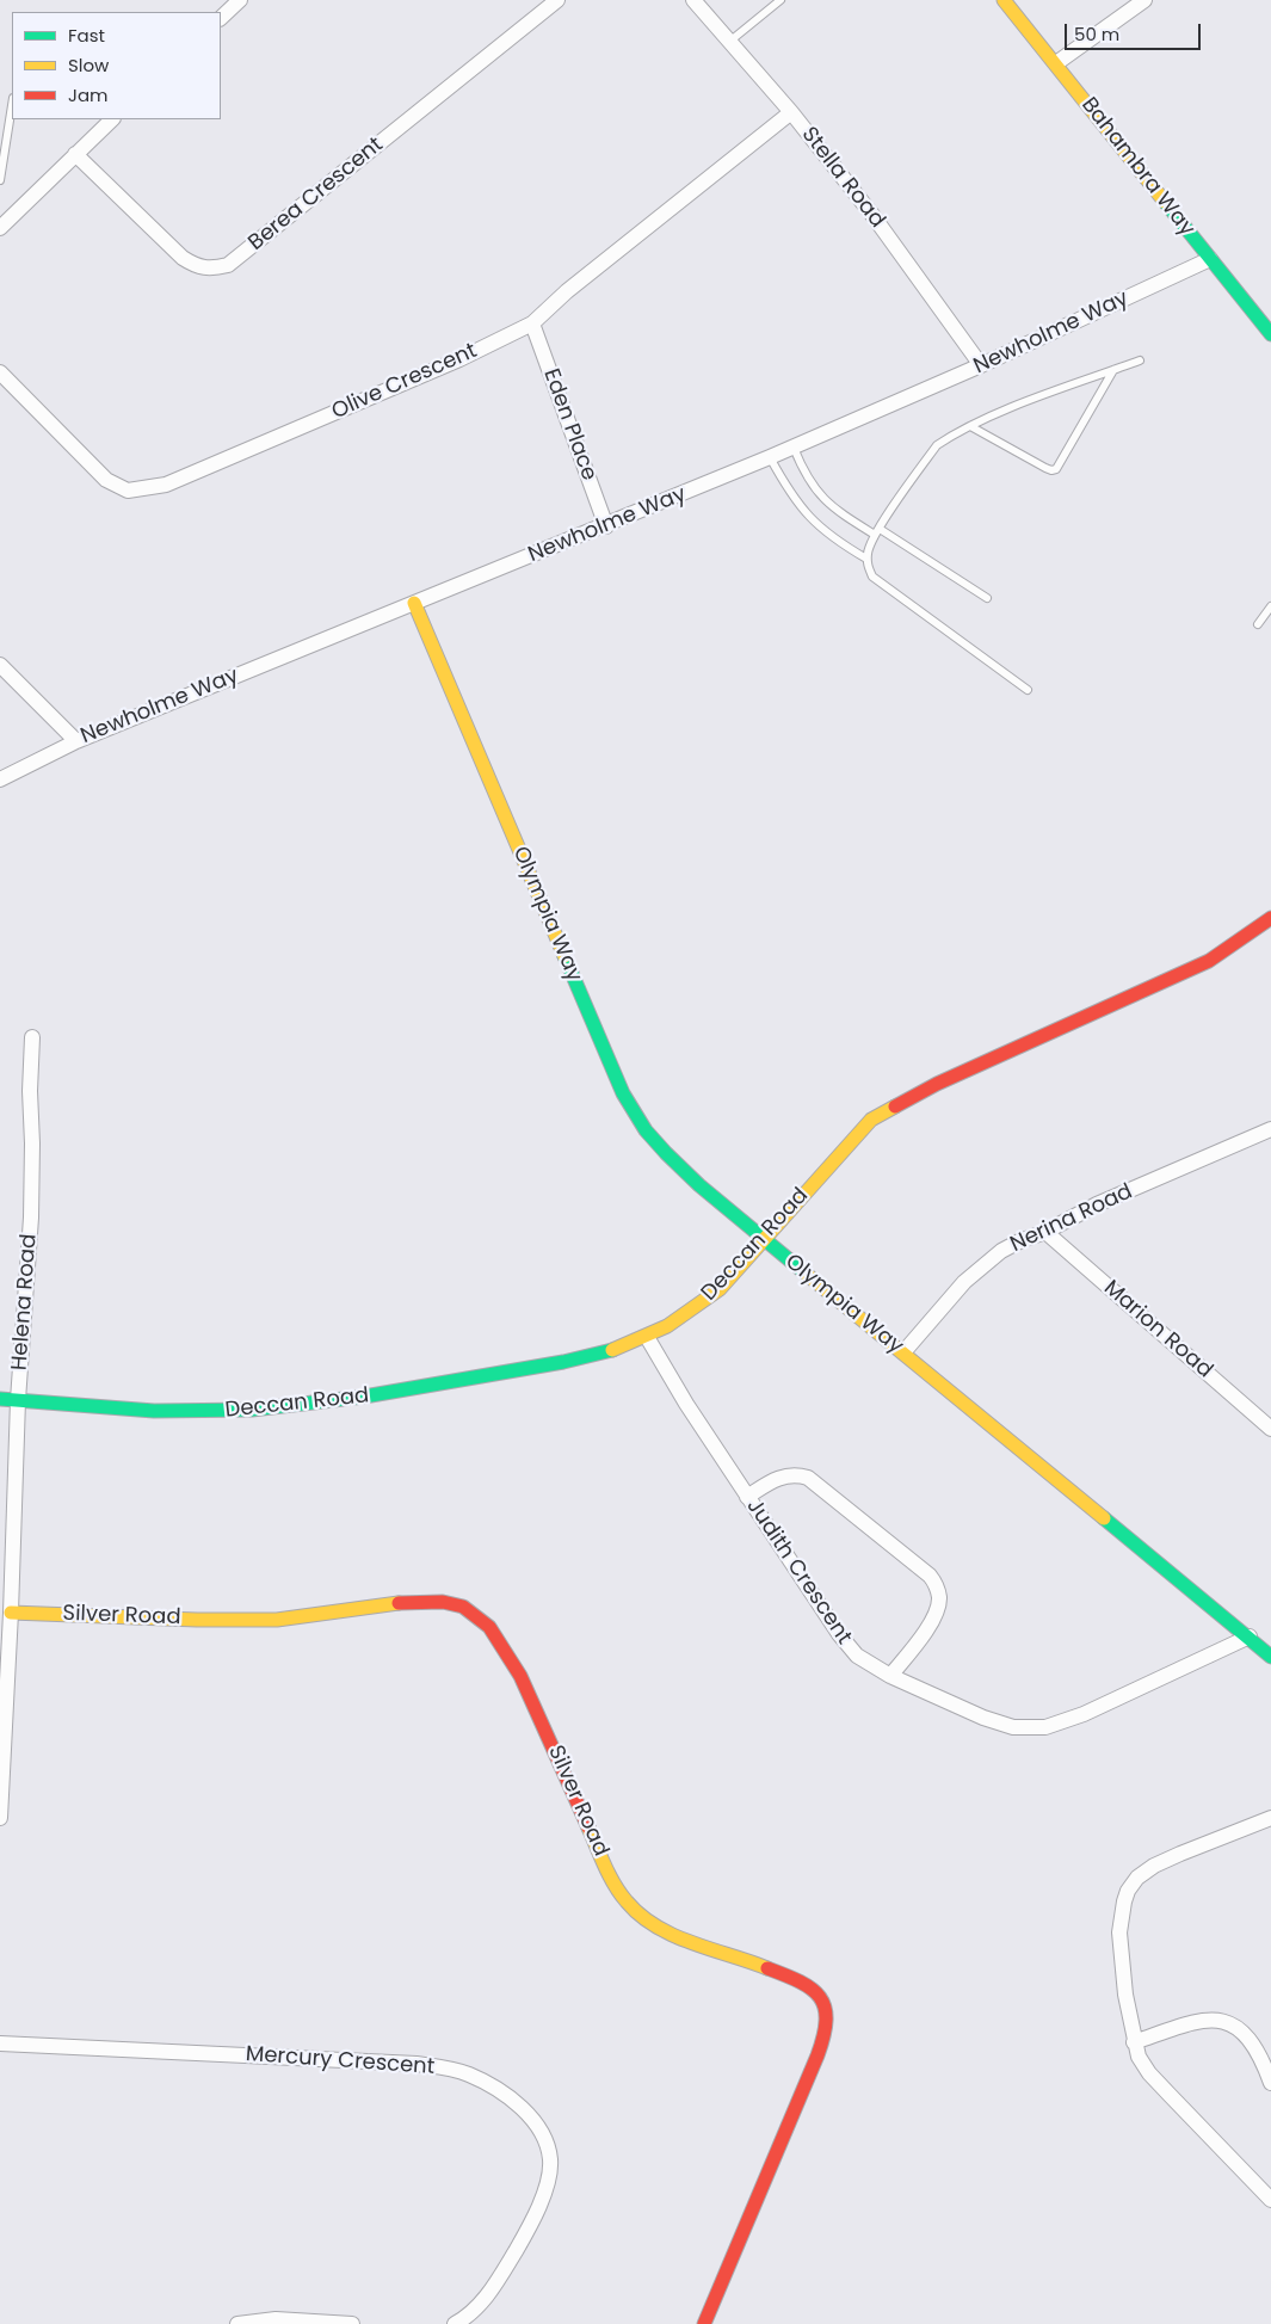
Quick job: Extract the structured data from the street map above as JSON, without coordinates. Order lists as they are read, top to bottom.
{
  "streets": {
    "street": [
      "Bahambra Way",
      "Stella Road",
      "Berea Crescent",
      "Newholme Way",
      "Olive Crescent",
      "Eden Place",
      "Olympia Way",
      "Nerina Road",
      "Deccan Road",
      "Helena Road",
      "Marion Road",
      "Judith Crescent",
      "Silver Road",
      "Mercury Crescent"
    ]
  },
  "crossings": [
    ["Bahambra Way", "Newholme Way"],
    ["Stella Road", "Newholme Way"],
    ["Stella Road", "Olive Crescent"],
    ["Newholme Way", "Eden Place"],
    ["Newholme Way", "Olympia Way"],
    ["Olive Crescent", "Eden Place"],
    ["Olympia Way", "Nerina Road"],
    ["Olympia Way", "Deccan Road"],
    ["Olympia Way", "Judith Crescent"],
    ["Nerina Road", "Marion Road"],
    ["Deccan Road", "Helena Road"],
    ["Deccan Road", "Judith Crescent"],
    ["Helena Road", "Silver Road"]
  ],
  "legend": ["Fast", "Slow", "Jam"],
  "scale_bar": "50 m"
}
